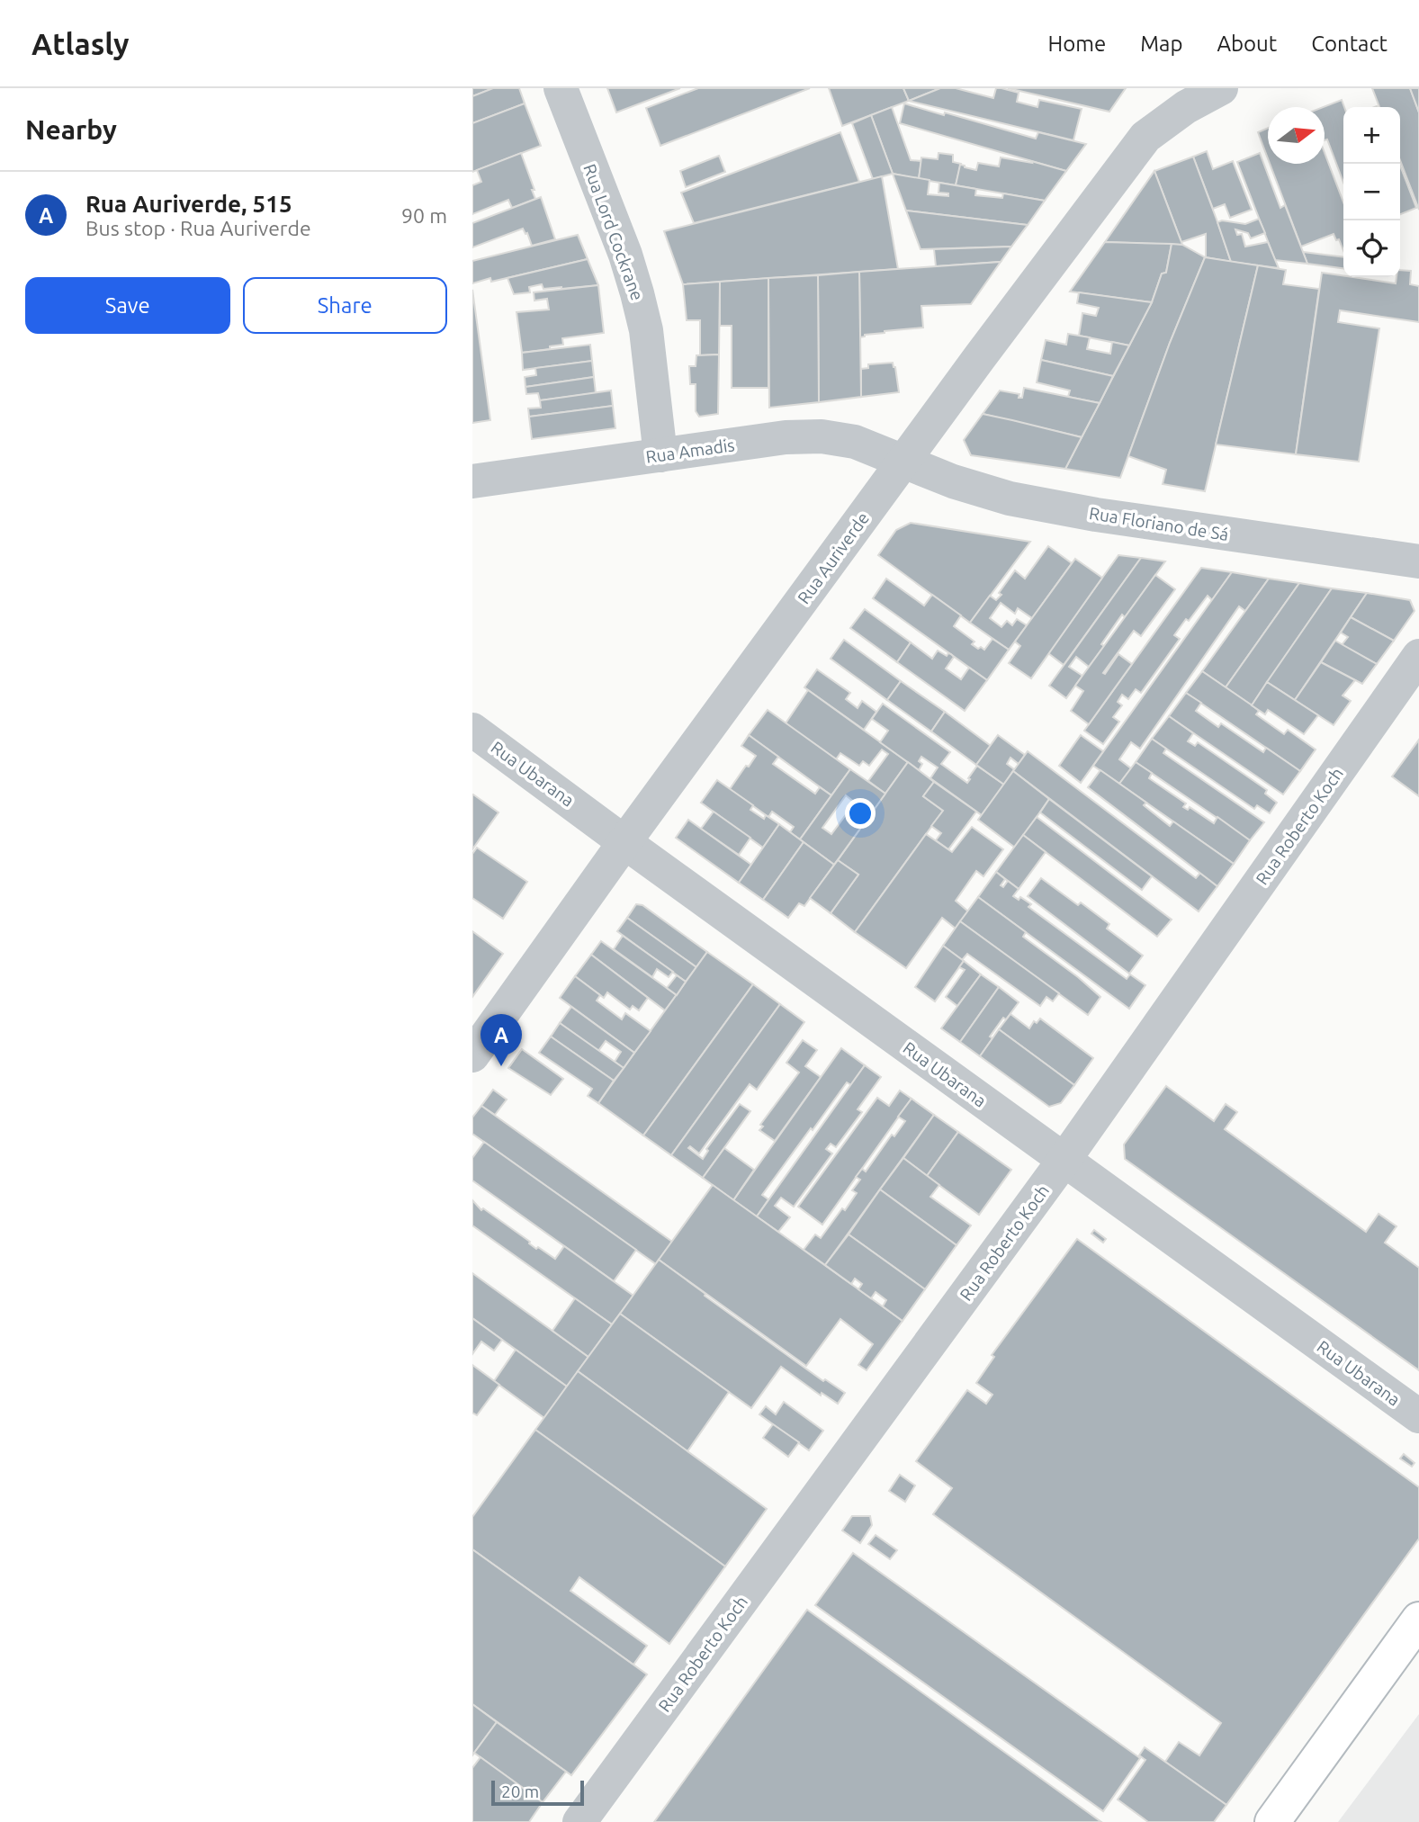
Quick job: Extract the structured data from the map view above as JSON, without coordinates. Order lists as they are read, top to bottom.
{
  "streets": {
    "street": [
      "Rua Lord Cockrane",
      "Rua Amadis",
      "Rua Floriano de Sá",
      "Rua Auriverde",
      "Rua Ubarana",
      "Rua Roberto Koch"
    ]
  },
  "crossings": [
    ["Rua Lord Cockrane", "Rua Amadis"],
    ["Rua Amadis", "Rua Floriano de Sá"],
    ["Rua Amadis", "Rua Auriverde"],
    ["Rua Floriano de Sá", "Rua Auriverde"],
    ["Rua Auriverde", "Rua Ubarana"],
    ["Rua Ubarana", "Rua Roberto Koch"]
  ],
  "scale_bar": "20 m",
  "north": "right",
  "page": {
    "header": "Atlasly",
    "nav": [
      "Home",
      "Map",
      "About",
      "Contact"
    ],
    "heading": "Nearby",
    "map_buttons": ["+", "−"],
    "list": [
      {
        "mark": "A",
        "name": "Rua Auriverde, 515",
        "note": "Bus stop · Rua Auriverde",
        "value": "90 m"
      }
    ],
    "buttons": ["Save", "Share"],
    "pins": "A",
    "scale": "20 m"
  }
}
